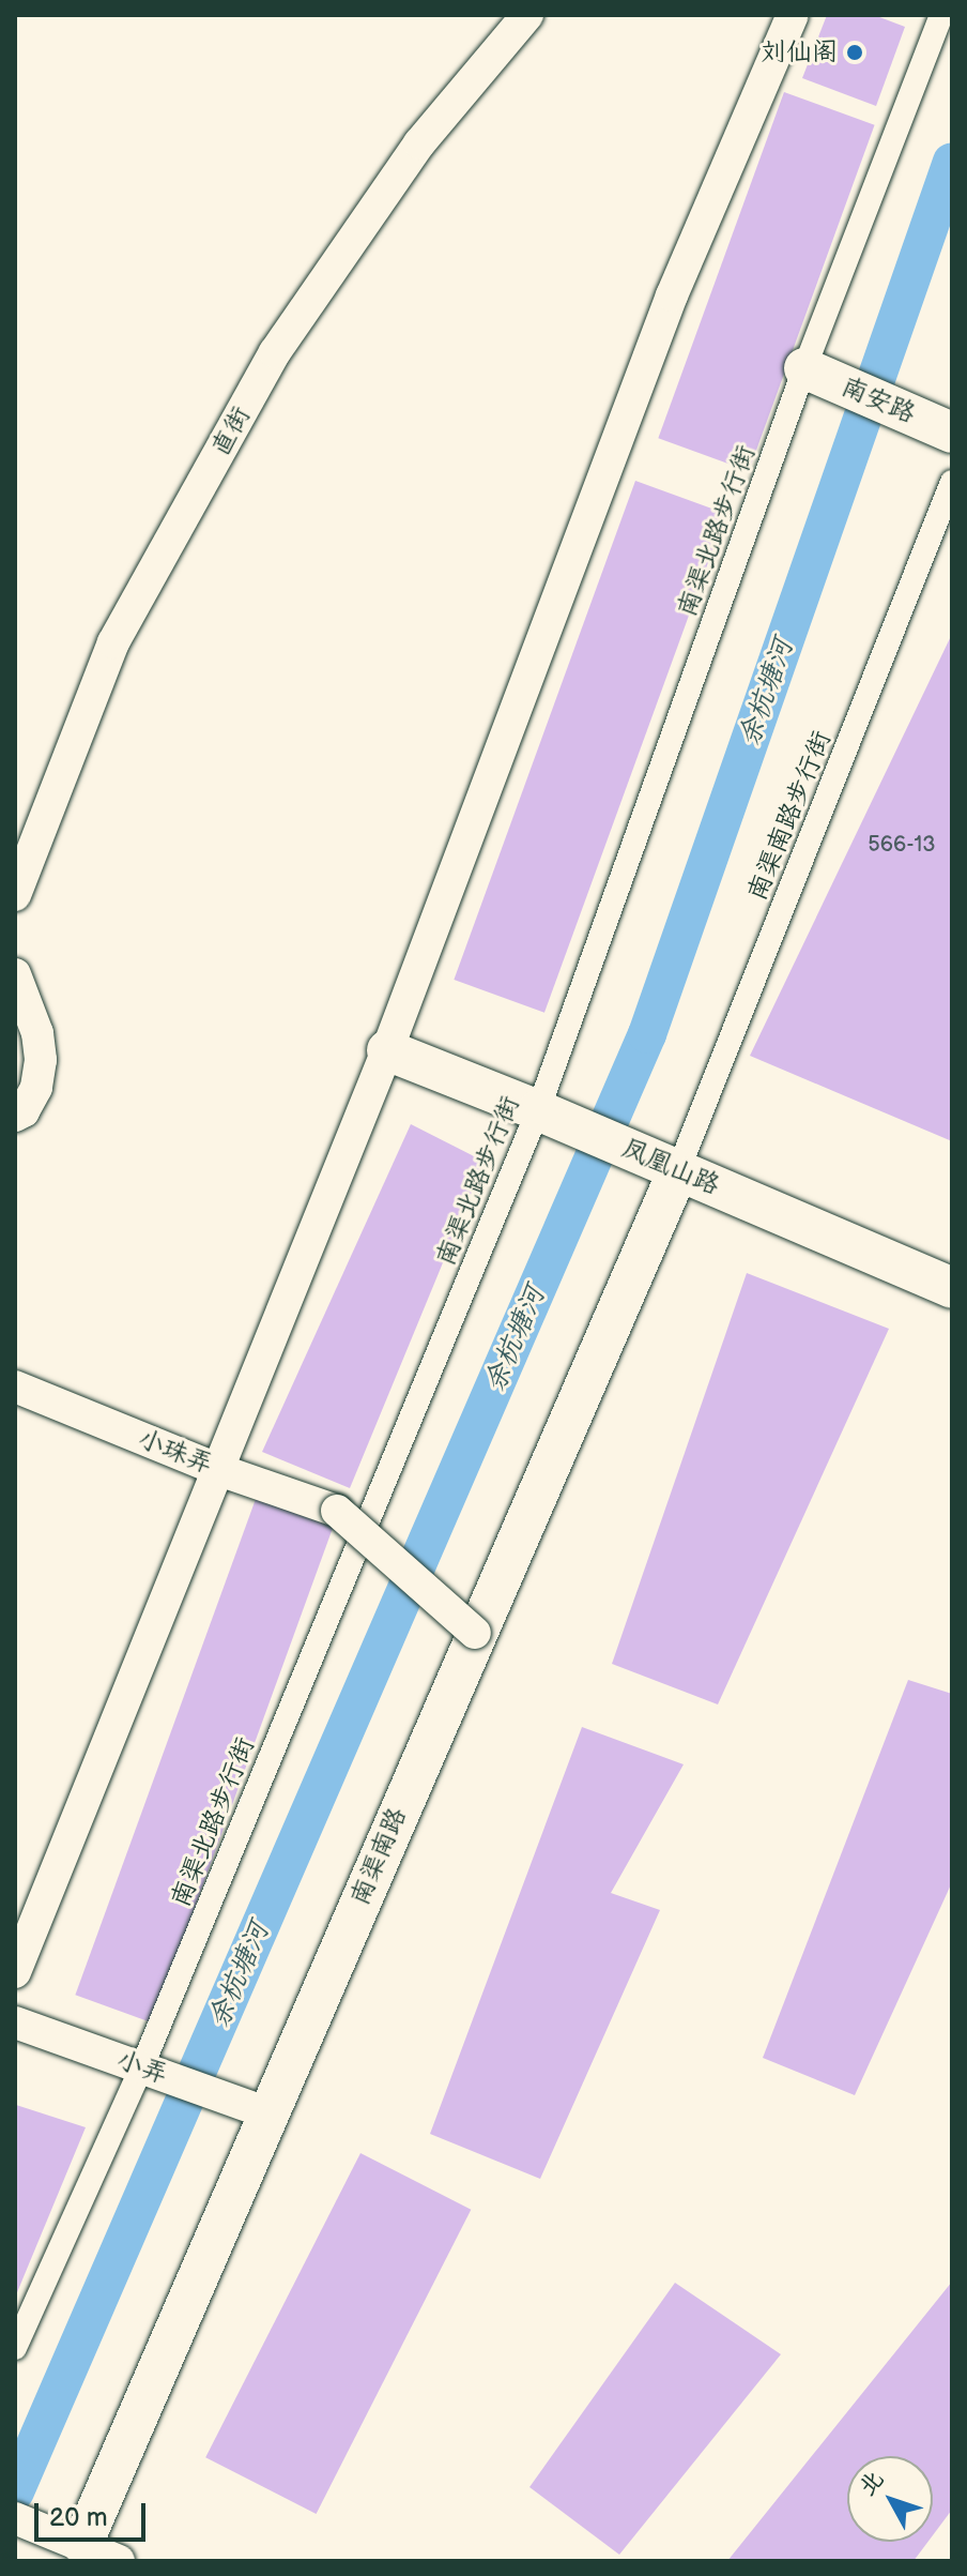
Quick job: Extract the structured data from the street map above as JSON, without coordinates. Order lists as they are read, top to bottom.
{
  "streets": {
    "street": [
      "南安路",
      "直街",
      "南渠北路步行街",
      "南渠南路步行街",
      "凤凰山路",
      "小珠弄",
      "南渠南路",
      "小弄"
    ]
  },
  "crossings": [
    ["南安路", "南渠北路步行街"],
    ["南渠北路步行街", "凤凰山路"],
    ["南渠北路步行街", "小弄"],
    ["南渠南路步行街", "凤凰山路"],
    ["南渠南路步行街", "南渠南路"],
    ["凤凰山路", "南渠南路"],
    ["小珠弄", "南渠南路"],
    ["南渠南路", "小弄"]
  ],
  "water": ["余杭塘河"],
  "places": ["刘仙阁"],
  "house_numbers": ["566-13"],
  "scale_bar": "20 m",
  "north": "top left"
}
